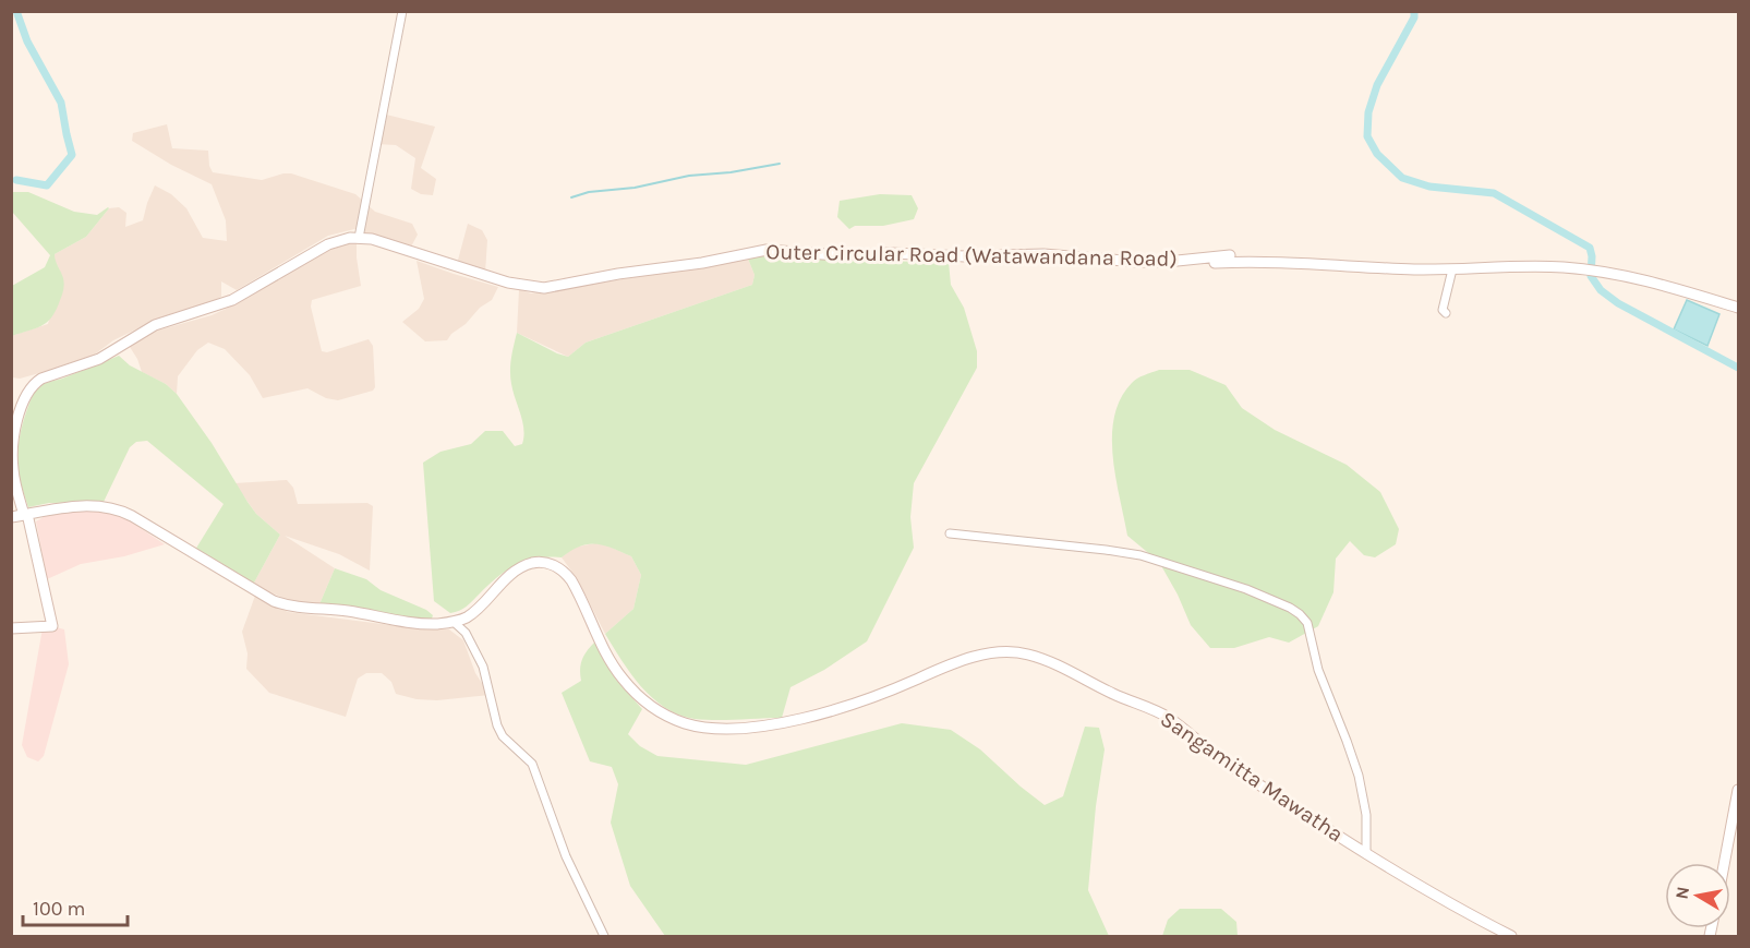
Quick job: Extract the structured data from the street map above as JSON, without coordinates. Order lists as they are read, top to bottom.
{
  "streets": {
    "main road": ["Outer Circular Road (Watawandana Road)", "Sangamitta Mawatha"]
  },
  "scale_bar": "100 m",
  "north": "left"
}
